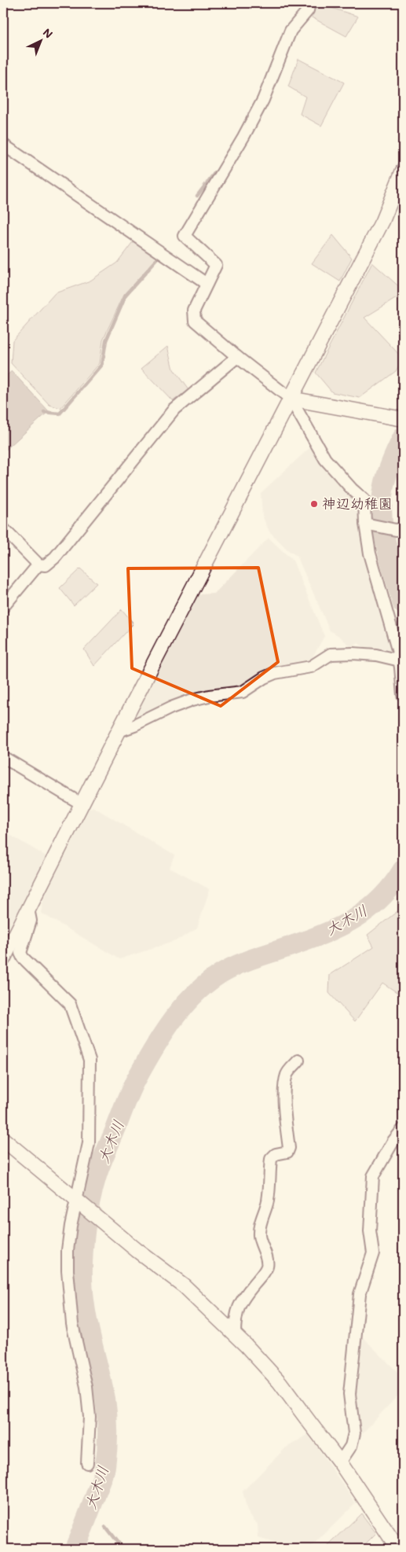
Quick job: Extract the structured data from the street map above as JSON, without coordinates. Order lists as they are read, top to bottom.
{
  "water": ["大木川"],
  "places": ["神辺幼稚園"],
  "north": "top right"
}
